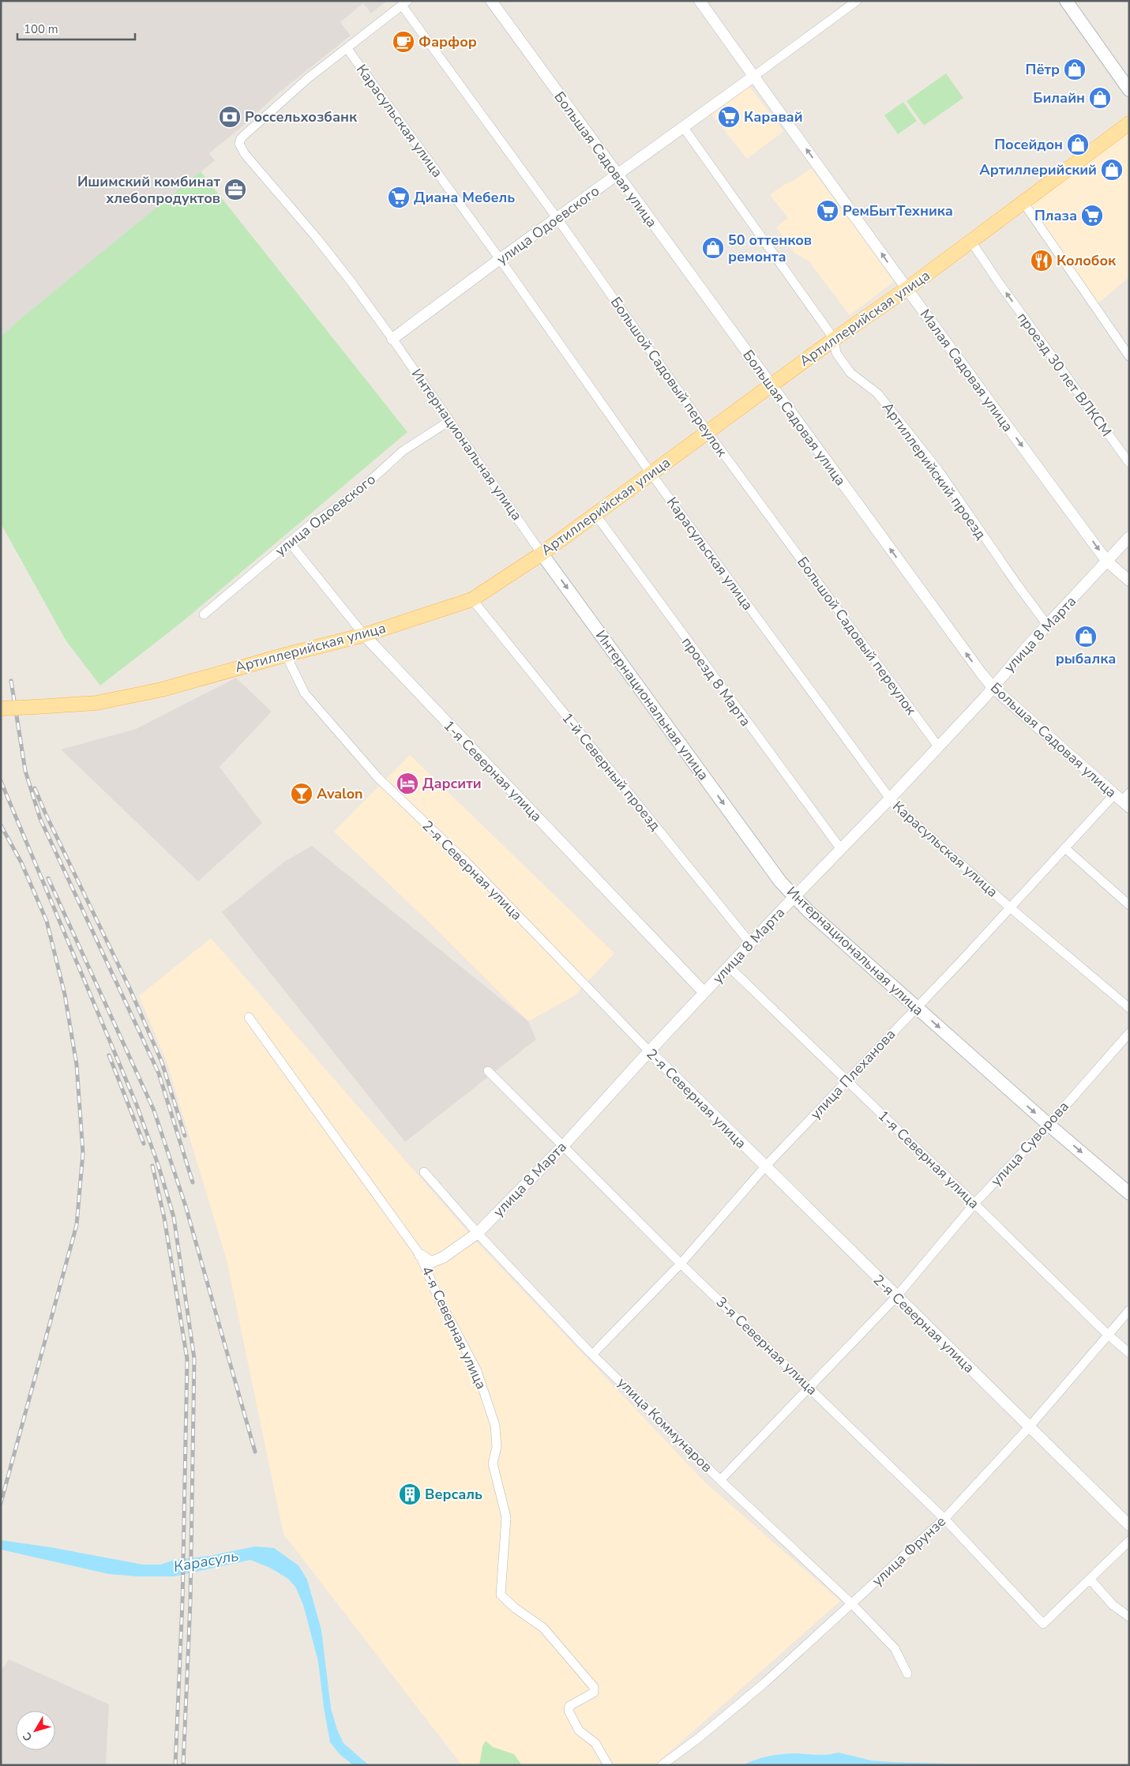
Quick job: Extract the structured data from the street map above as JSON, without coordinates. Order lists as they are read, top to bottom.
{
  "streets": {
    "main road": ["Артиллерийская улица", "Интернациональная улица"],
    "street": [
      "Карасульская улица",
      "Большая Садовая улица",
      "улица Одоевского",
      "Малая Садовая улица",
      "проезд 30 лет ВЛКСМ",
      "Большой Садовый переулок",
      "Артиллерийский проезд",
      "улица 8 Марта",
      "проезд 8 Марта",
      "1-я Северная улица",
      "1-й Северный проезд",
      "2-я Северная улица",
      "улица Плеханова",
      "улица Суворова",
      "4-я Северная улица",
      "3-я Северная улица",
      "улица Коммунаров",
      "улица Фрунзе"
    ]
  },
  "crossings": [
    ["Карасульская улица", "улица Одоевского"],
    ["Карасульская улица", "Артиллерийская улица"],
    ["Карасульская улица", "Интернациональная улица"],
    ["Карасульская улица", "улица 8 Марта"],
    ["Карасульская улица", "улица Плеханова"],
    ["Большая Садовая улица", "улица Одоевского"],
    ["Большая Садовая улица", "Артиллерийская улица"],
    ["Большая Садовая улица", "улица 8 Марта"],
    ["Большая Садовая улица", "улица Плеханова"],
    ["улица Одоевского", "Малая Садовая улица"],
    ["улица Одоевского", "Большой Садовый переулок"],
    ["улица Одоевского", "Интернациональная улица"],
    ["улица Одоевского", "Артиллерийский проезд"],
    ["улица Одоевского", "1-я Северная улица"],
    ["Артиллерийская улица", "Малая Садовая улица"],
    ["Артиллерийская улица", "проезд 30 лет ВЛКСМ"],
    ["Артиллерийская улица", "Большой Садовый переулок"],
    ["Артиллерийская улица", "Интернациональная улица"],
    ["Артиллерийская улица", "Артиллерийский проезд"],
    ["Артиллерийская улица", "проезд 8 Марта"],
    ["Артиллерийская улица", "1-я Северная улица"],
    ["Артиллерийская улица", "1-й Северный проезд"],
    ["Артиллерийская улица", "2-я Северная улица"],
    ["Малая Садовая улица", "улица 8 Марта"],
    ["Большой Садовый переулок", "улица 8 Марта"],
    ["Интернациональная улица", "улица 8 Марта"],
    ["Интернациональная улица", "улица Плеханова"],
    ["Интернациональная улица", "улица Суворова"],
    ["Артиллерийский проезд", "улица 8 Марта"],
    ["улица 8 Марта", "проезд 8 Марта"],
    ["улица 8 Марта", "1-я Северная улица"],
    ["улица 8 Марта", "1-й Северный проезд"],
    ["улица 8 Марта", "2-я Северная улица"],
    ["улица 8 Марта", "3-я Северная улица"],
    ["улица 8 Марта", "улица Коммунаров"],
    ["1-я Северная улица", "улица Плеханова"],
    ["1-я Северная улица", "улица Суворова"],
    ["1-я Северная улица", "улица Фрунзе"],
    ["2-я Северная улица", "улица Плеханова"],
    ["2-я Северная улица", "улица Суворова"],
    ["2-я Северная улица", "улица Фрунзе"],
    ["улица Плеханова", "3-я Северная улица"],
    ["улица Плеханова", "улица Коммунаров"],
    ["улица Суворова", "3-я Северная улица"],
    ["улица Суворова", "улица Коммунаров"],
    ["3-я Северная улица", "улица Фрунзе"],
    ["улица Коммунаров", "улица Фрунзе"]
  ],
  "one_way": ["Большая Садовая улица", "Интернациональная улица"],
  "water": ["Карасуль"],
  "places": {
    "cafe": ["Фарфор"],
    "shop": [
      "Пётр",
      "Билайн",
      "Посейдон",
      "Артиллерийский",
      "50 оттенков ремонта",
      "рыбалка"
    ],
    "bank": ["Россельхозбанк"],
    "supermarket": [
      "Каравай",
      "Диана Мебель",
      "РемБытТехника",
      "Плаза"
    ],
    "office": ["Ишимский комбинат хлебопродуктов"],
    "restaurant": ["Колобок"],
    "hotel": ["Дарсити"],
    "bar": ["Avalon"],
    "building": ["Версаль"]
  },
  "scale_bar": "100 m",
  "north": "bottom left"
}
